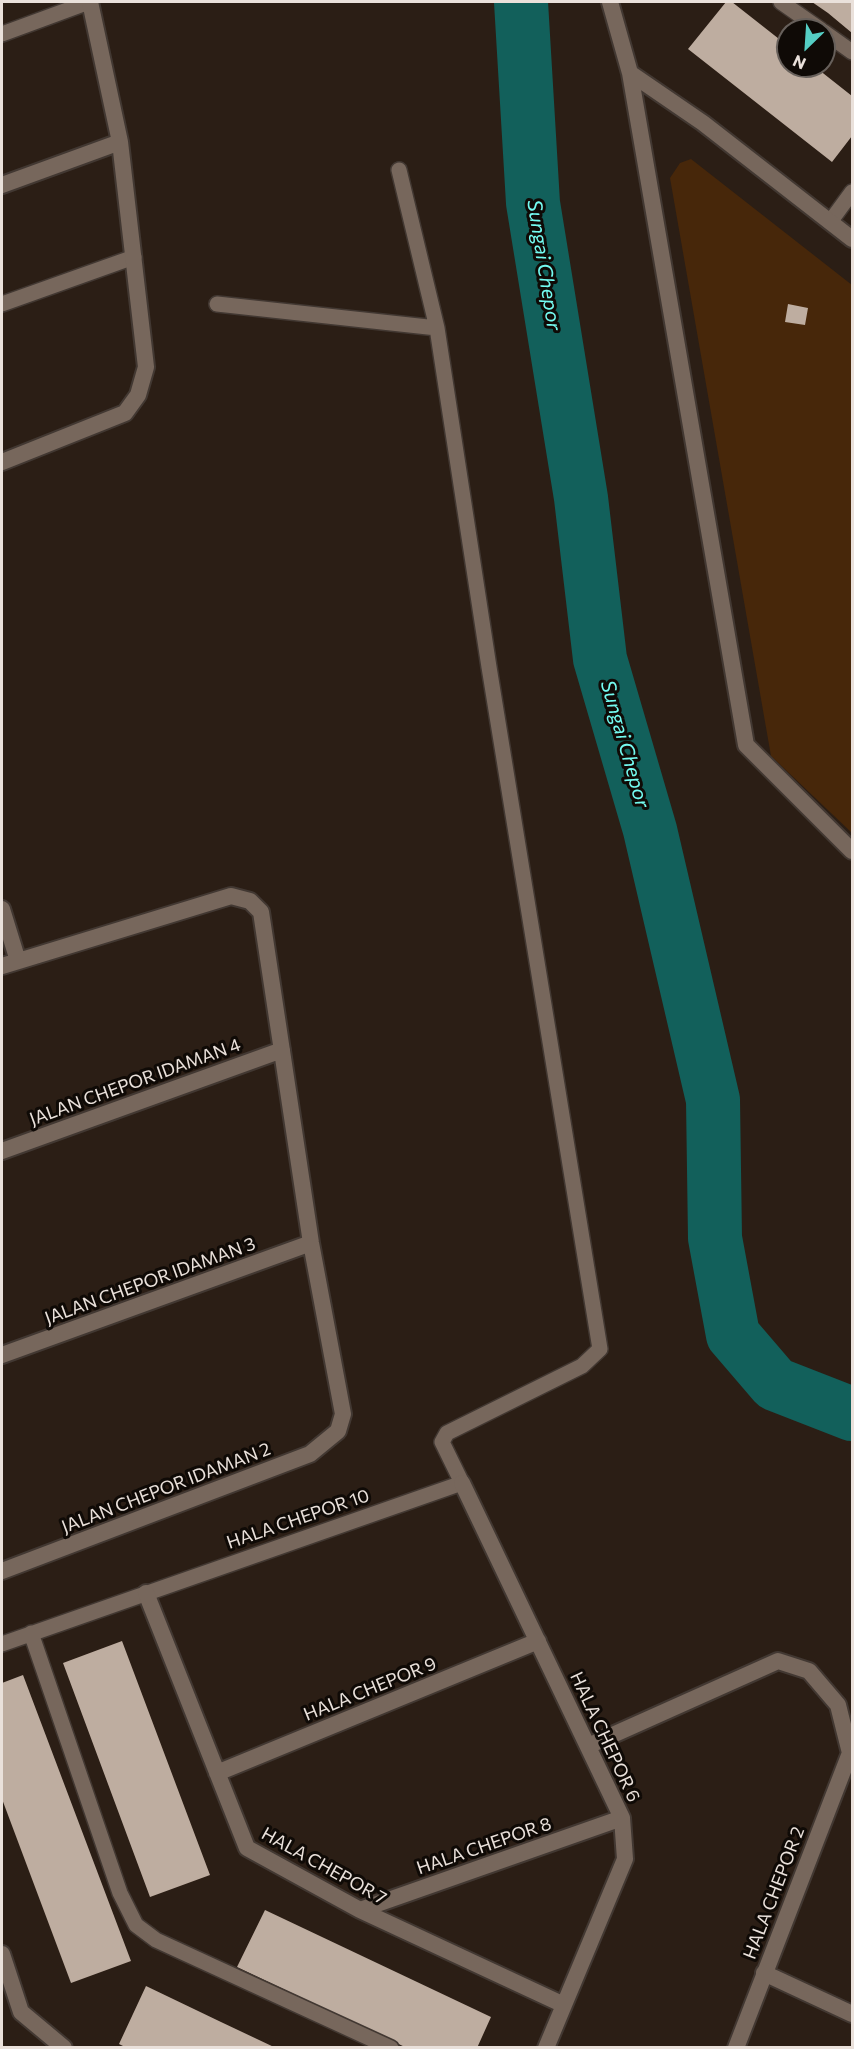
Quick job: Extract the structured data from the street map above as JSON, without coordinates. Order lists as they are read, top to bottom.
{
  "streets": {
    "street": [
      "JALAN CHEPOR IDAMAN 4",
      "JALAN CHEPOR IDAMAN 3",
      "JALAN CHEPOR IDAMAN 2",
      "HALA CHEPOR 9",
      "HALA CHEPOR 6",
      "HALA CHEPOR 8",
      "HALA CHEPOR 7",
      "HALA CHEPOR 2"
    ],
    "lane": ["HALA CHEPOR 10"]
  },
  "crossings": [
    ["JALAN CHEPOR IDAMAN 3", "JALAN CHEPOR IDAMAN 2"],
    ["HALA CHEPOR 10", "HALA CHEPOR 6"],
    ["HALA CHEPOR 10", "HALA CHEPOR 7"],
    ["HALA CHEPOR 9", "HALA CHEPOR 6"],
    ["HALA CHEPOR 9", "HALA CHEPOR 7"],
    ["HALA CHEPOR 6", "HALA CHEPOR 8"],
    ["HALA CHEPOR 6", "HALA CHEPOR 7"],
    ["HALA CHEPOR 6", "HALA CHEPOR 2"],
    ["HALA CHEPOR 8", "HALA CHEPOR 7"]
  ],
  "water": ["Sungai Chepor"],
  "north": "bottom left"
}
